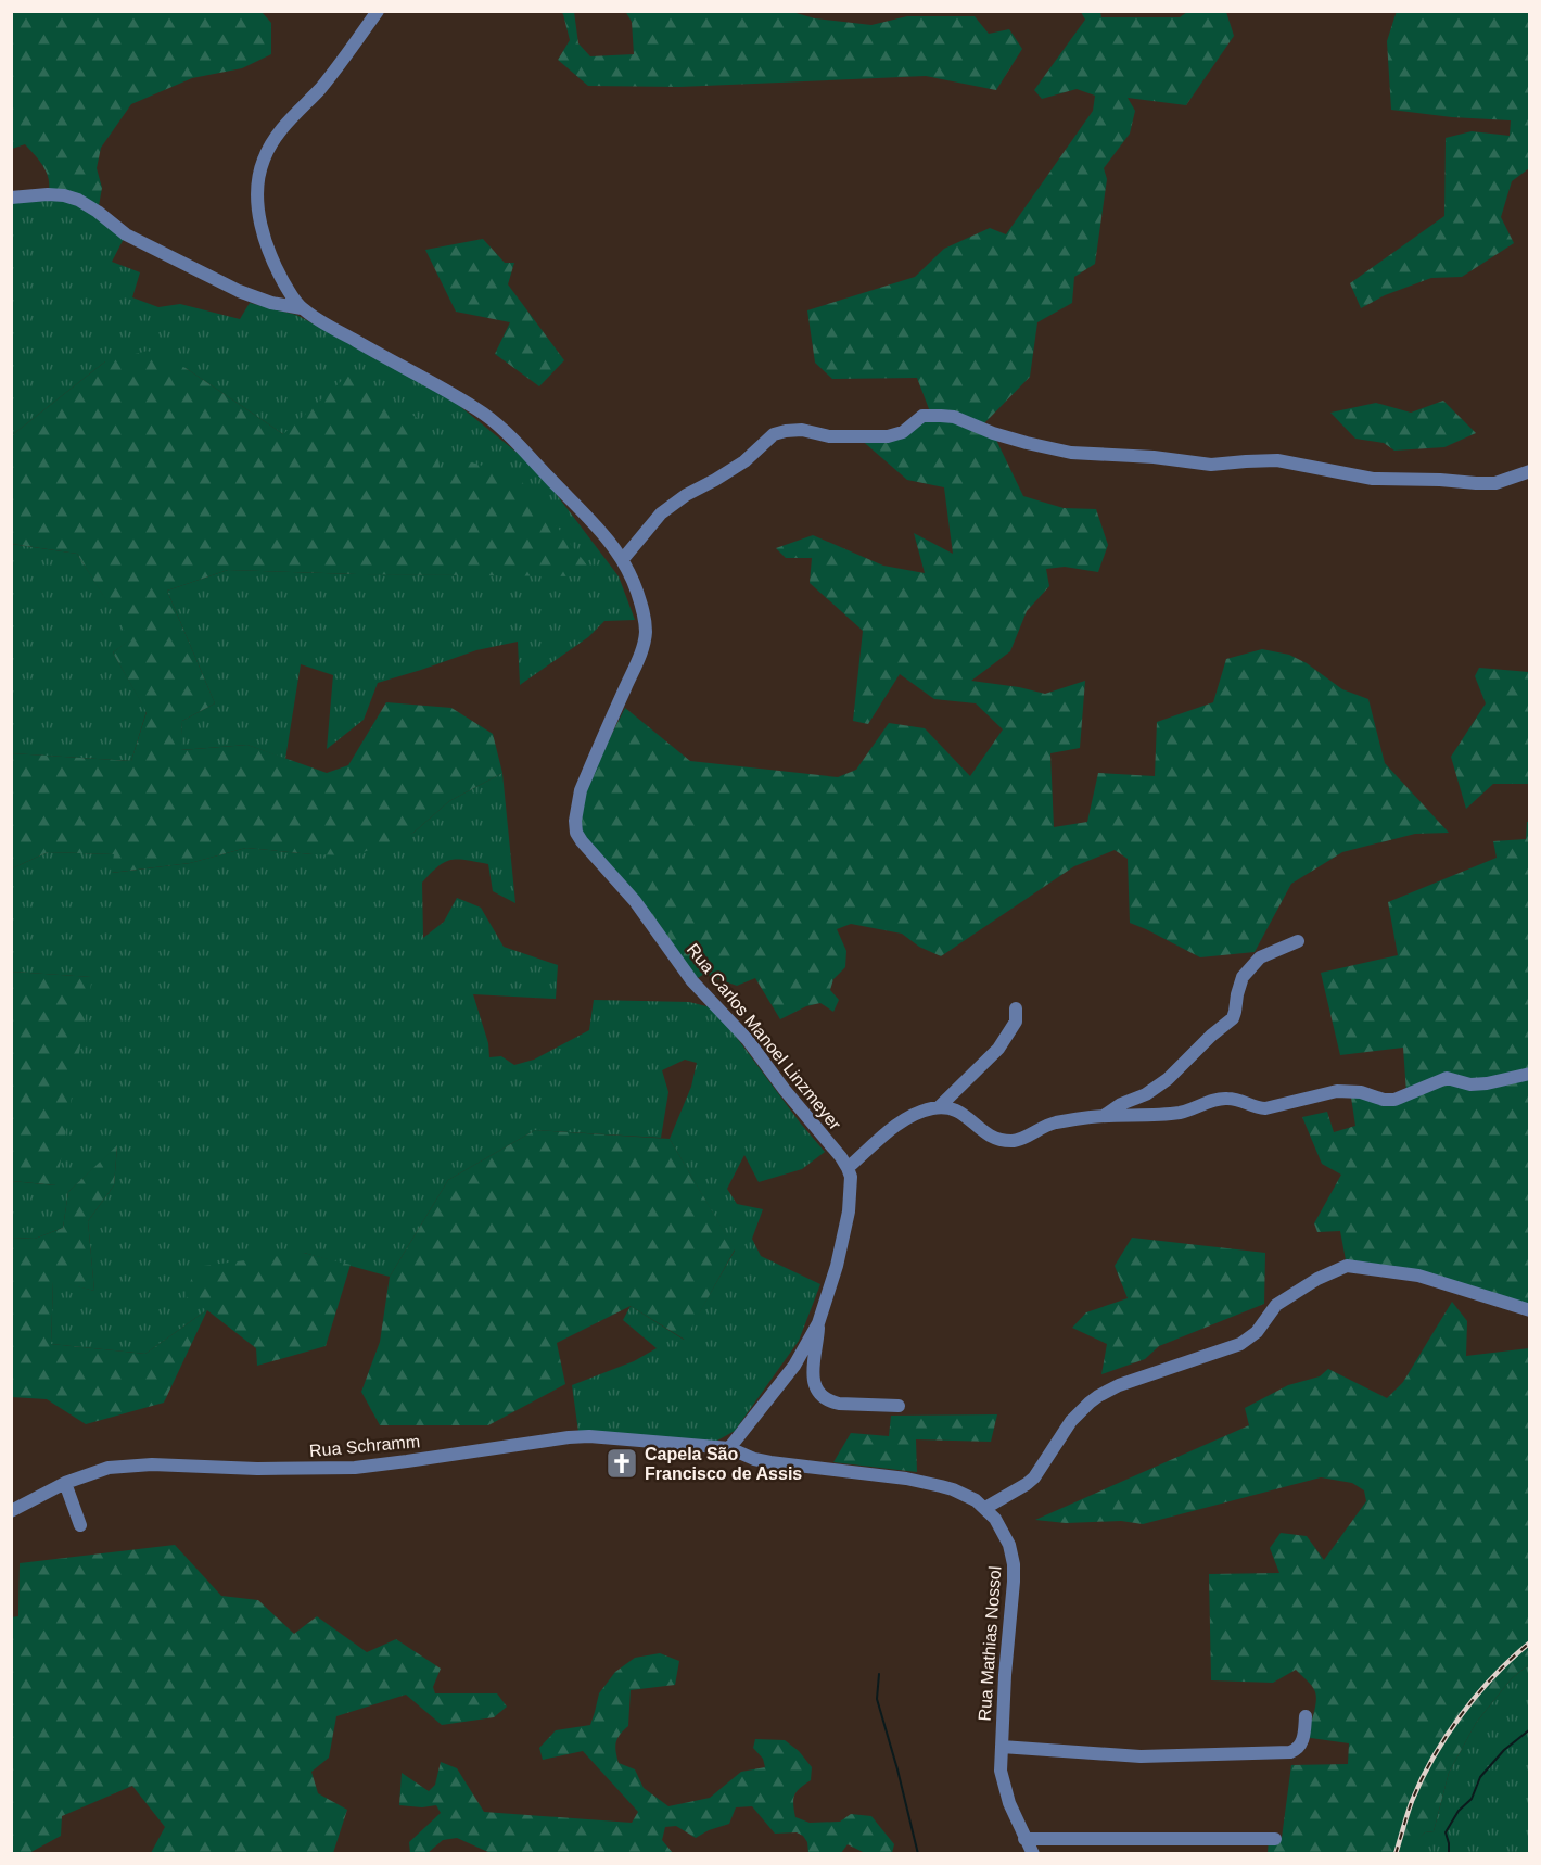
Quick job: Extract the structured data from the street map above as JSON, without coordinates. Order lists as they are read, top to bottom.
{
  "streets": {
    "street": ["Rua Carlos Manoel Linzmeyer", "Rua Schramm", "Rua Mathias Nossol"]
  },
  "crossings": [
    ["Rua Schramm", "Rua Mathias Nossol"]
  ],
  "places": {
    "church": ["Capela São Francisco de Assis"]
  }
}
